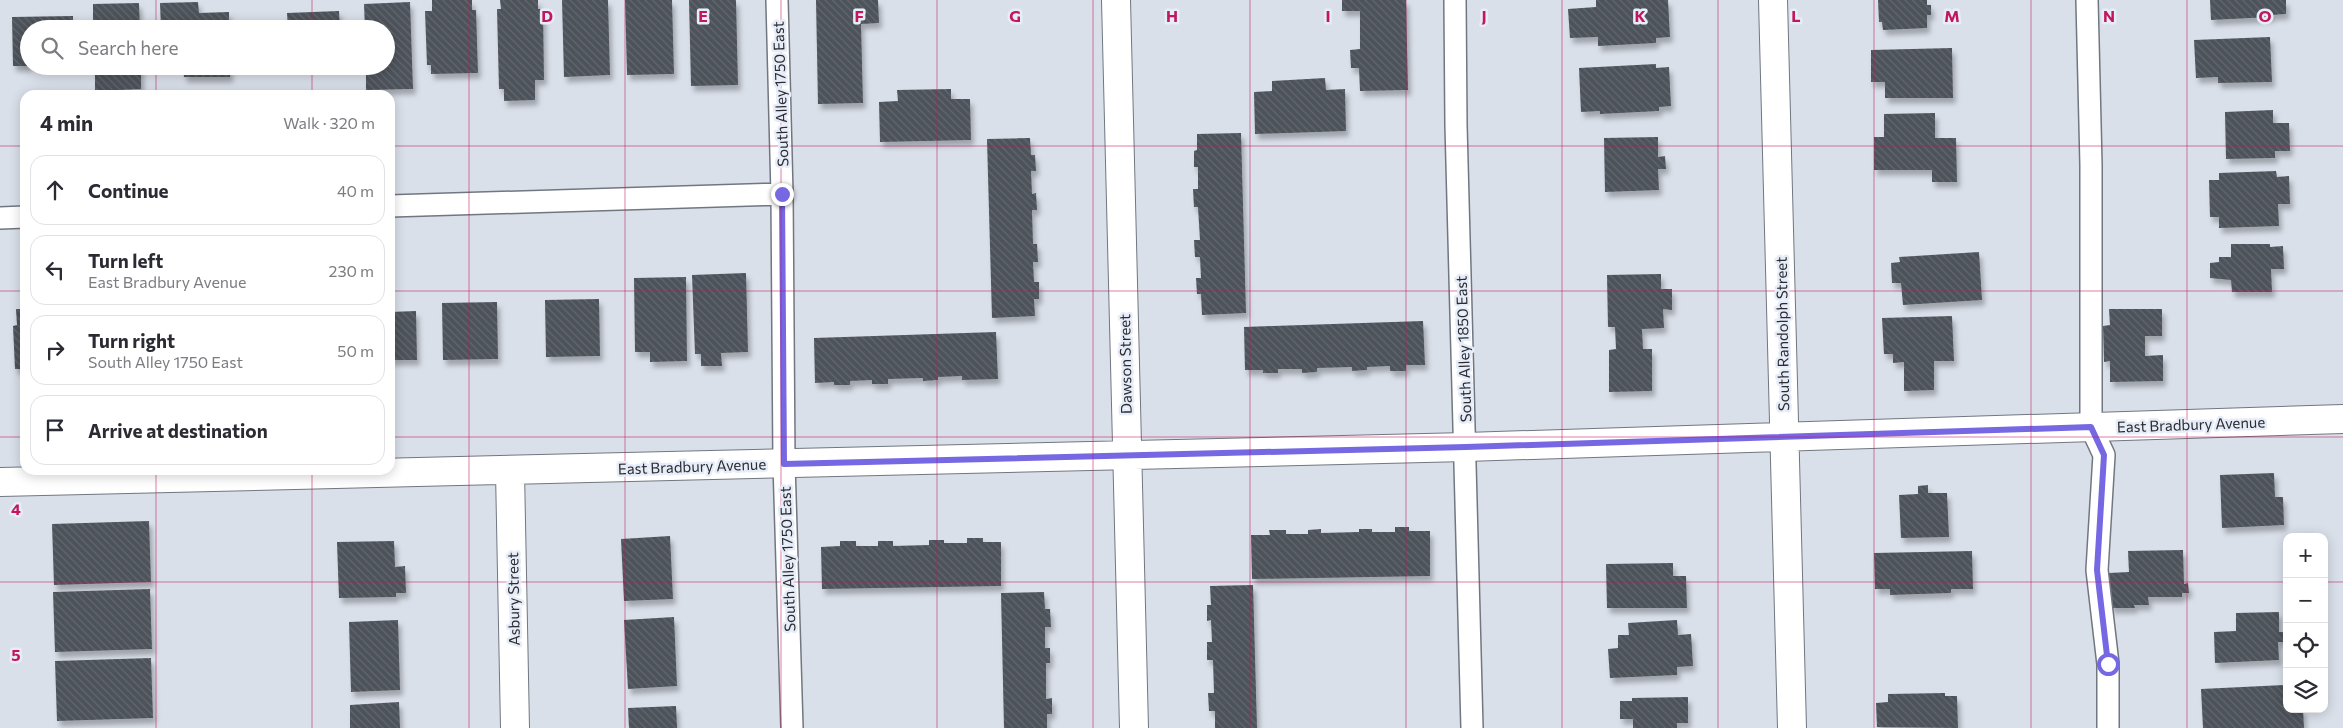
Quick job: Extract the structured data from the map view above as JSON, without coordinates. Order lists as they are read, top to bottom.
{
  "streets": {
    "street": [
      "South Randolph Street",
      "Dawson Street",
      "East Bradbury Avenue",
      "Asbury Street"
    ],
    "lane": ["South Alley 1750 East", "South Alley 1850 East"]
  },
  "crossings": [
    ["South Alley 1750 East", "East Bradbury Avenue"],
    ["South Randolph Street", "East Bradbury Avenue"],
    ["South Alley 1850 East", "East Bradbury Avenue"],
    ["Dawson Street", "East Bradbury Avenue"],
    ["East Bradbury Avenue", "Asbury Street"]
  ],
  "page": {
    "search": "Search here",
    "heading": ["4 min", "Walk · 320 m"],
    "list": [
      ["Continue", "40 m"],
      ["Turn left", "East Bradbury Avenue", "230 m"],
      ["Turn right", "South Alley 1750 East", "50 m"],
      "Arrive at destination"
    ],
    "map_buttons": ["+", "−"]
  },
  "grid": {
    "columns": [
      "D",
      "E",
      "F",
      "G",
      "H",
      "I",
      "J",
      "K",
      "L",
      "M",
      "N",
      "O"
    ],
    "rows": ["4", "5"]
  }
}
